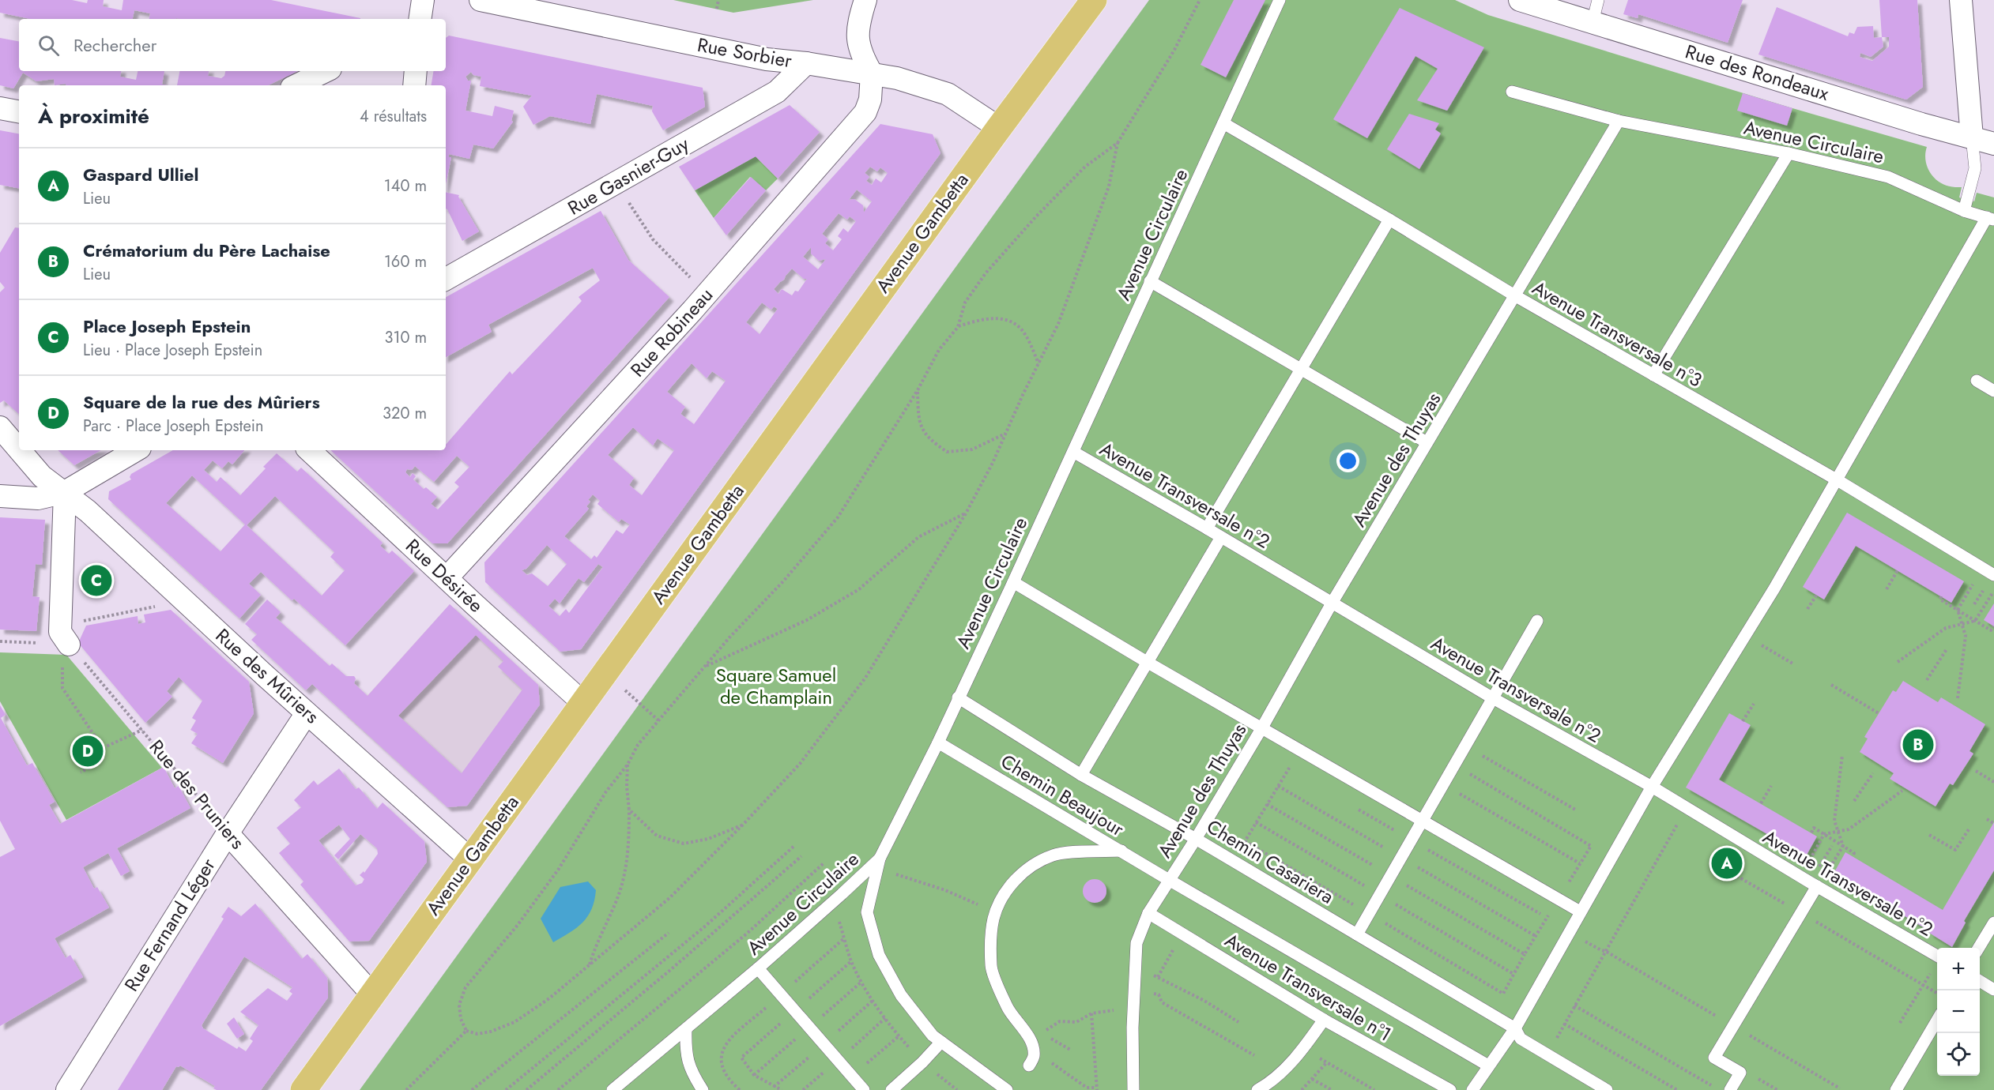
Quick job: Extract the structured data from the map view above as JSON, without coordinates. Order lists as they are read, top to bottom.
{
  "streets": {
    "main road": ["Avenue Gambetta"],
    "street": [
      "Rue Sorbier",
      "Rue des Rondeaux",
      "Rue Gasnier-Guy",
      "Rue Robineau",
      "Rue Désirée",
      "Rue des Mûriers",
      "Rue des Pruniers",
      "Rue Fernand Léger"
    ],
    "lane": [
      "Avenue Circulaire",
      "Avenue Transversale n°3",
      "Avenue des Thuyas",
      "Avenue Transversale n°2",
      "Chemin Beaujour",
      "Chemin Casariera",
      "Avenue Transversale n°1"
    ]
  },
  "crossings": [
    ["Rue Sorbier", "Rue Gasnier-Guy"],
    ["Rue Sorbier", "Avenue Gambetta"],
    ["Rue Sorbier", "Rue Robineau"],
    ["Avenue Circulaire", "Avenue Transversale n°3"],
    ["Avenue Circulaire", "Avenue des Thuyas"],
    ["Avenue Circulaire", "Avenue Transversale n°2"],
    ["Avenue Circulaire", "Chemin Beaujour"],
    ["Avenue Circulaire", "Chemin Casariera"],
    ["Avenue Gambetta", "Rue Désirée"],
    ["Avenue Gambetta", "Rue des Mûriers"],
    ["Avenue Gambetta", "Rue des Pruniers"],
    ["Rue Robineau", "Rue Désirée"],
    ["Avenue Transversale n°3", "Avenue des Thuyas"],
    ["Avenue des Thuyas", "Avenue Transversale n°2"],
    ["Avenue des Thuyas", "Chemin Beaujour"],
    ["Avenue des Thuyas", "Chemin Casariera"],
    ["Avenue des Thuyas", "Avenue Transversale n°1"],
    ["Rue des Mûriers", "Rue Fernand Léger"],
    ["Rue des Pruniers", "Rue Fernand Léger"]
  ],
  "parks": ["Square Samuel de Champlain"],
  "page": {
    "search": "Rechercher",
    "heading": ["À proximité", "4 résultats"],
    "list": [
      {
        "mark": "A",
        "name": "Gaspard Ulliel",
        "note": "Lieu",
        "value": "140 m"
      },
      {
        "mark": "B",
        "name": "Crématorium du Père Lachaise",
        "note": "Lieu",
        "value": "160 m"
      },
      {
        "mark": "C",
        "name": "Place Joseph Epstein",
        "note": "Lieu · Place Joseph Epstein",
        "value": "310 m"
      },
      {
        "mark": "D",
        "name": "Square de la rue des Mûriers",
        "note": "Parc · Place Joseph Epstein",
        "value": "320 m"
      }
    ],
    "pins": [
      "C",
      "B",
      "D",
      "A"
    ],
    "map_buttons": ["+", "−"]
  }
}
